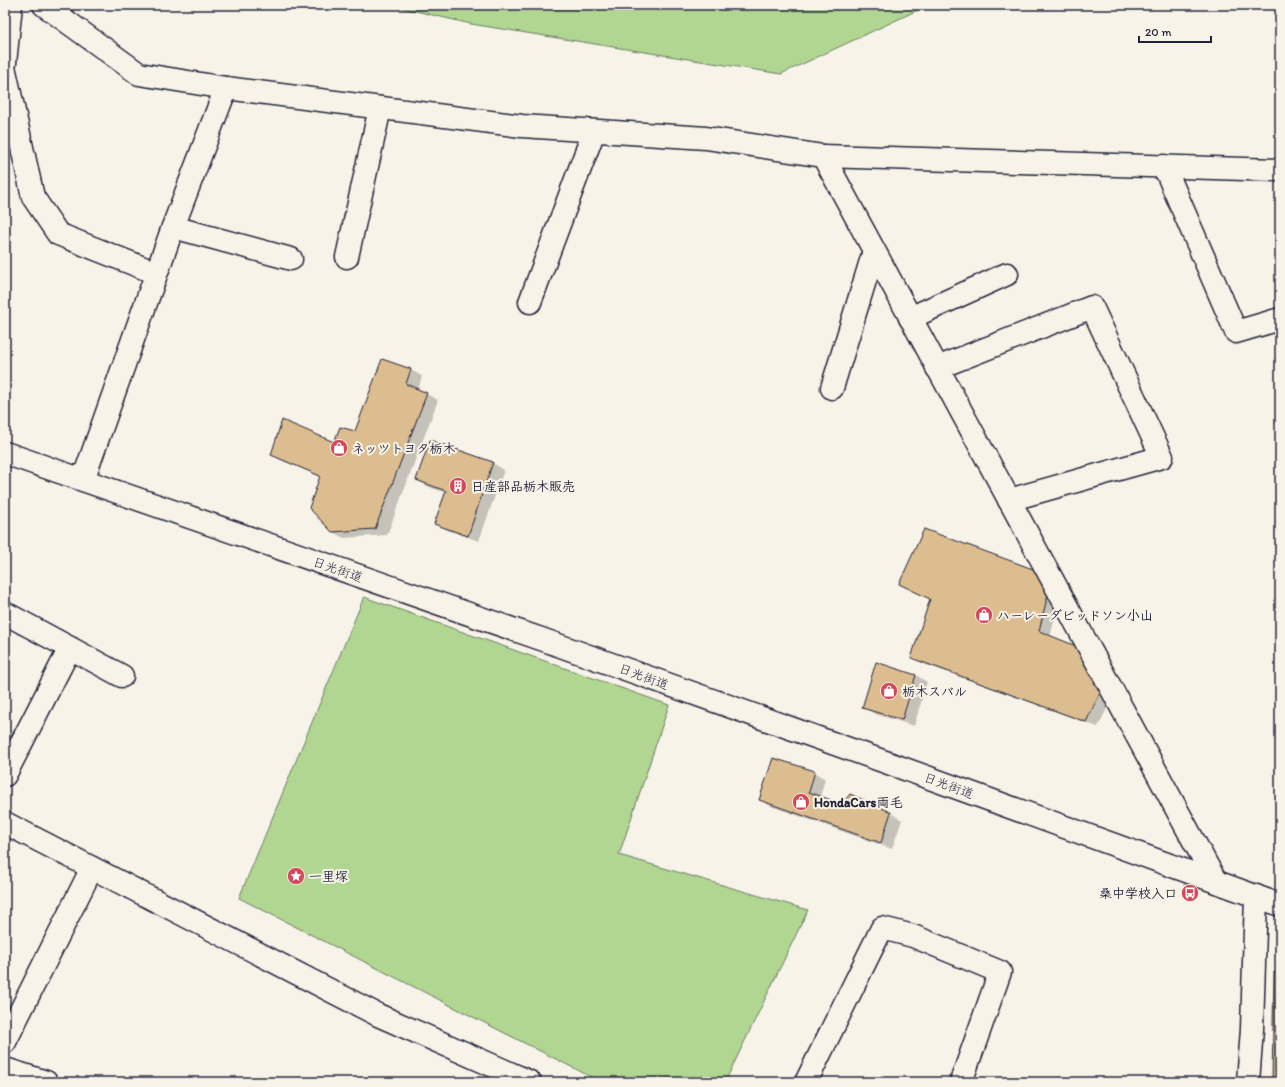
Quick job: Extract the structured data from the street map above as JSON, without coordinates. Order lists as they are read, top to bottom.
{
  "streets": {
    "main road": ["日光街道"]
  },
  "places": {
    "shop": [
      "ネッツトヨタ栃木",
      "ハーレーダビッドソン小山",
      "栃木スバル",
      "HondaCars両毛"
    ],
    "building": ["日産部品栃木販売"],
    "place": ["一里塚"],
    "bus stop": ["桑中学校入口"]
  },
  "scale_bar": "20 m"
}
